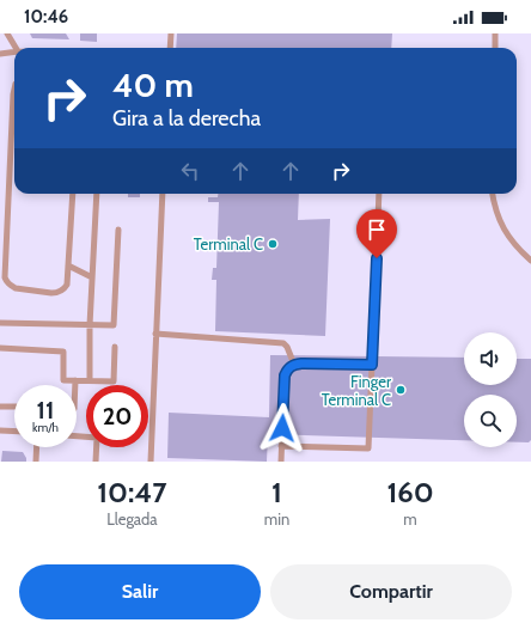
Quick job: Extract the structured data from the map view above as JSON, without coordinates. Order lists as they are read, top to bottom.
{
  "places": ["Terminal C", "Finger Terminal C"],
  "page": {
    "status": "10:46",
    "turn": ["40 m", "Gira a la derecha"],
    "speed": "11 km/h",
    "limit": "20",
    "eta": [
      "10:47",
      "Llegada",
      "1",
      "min",
      "160",
      "m"
    ],
    "buttons": ["Salir", "Compartir"]
  }
}
